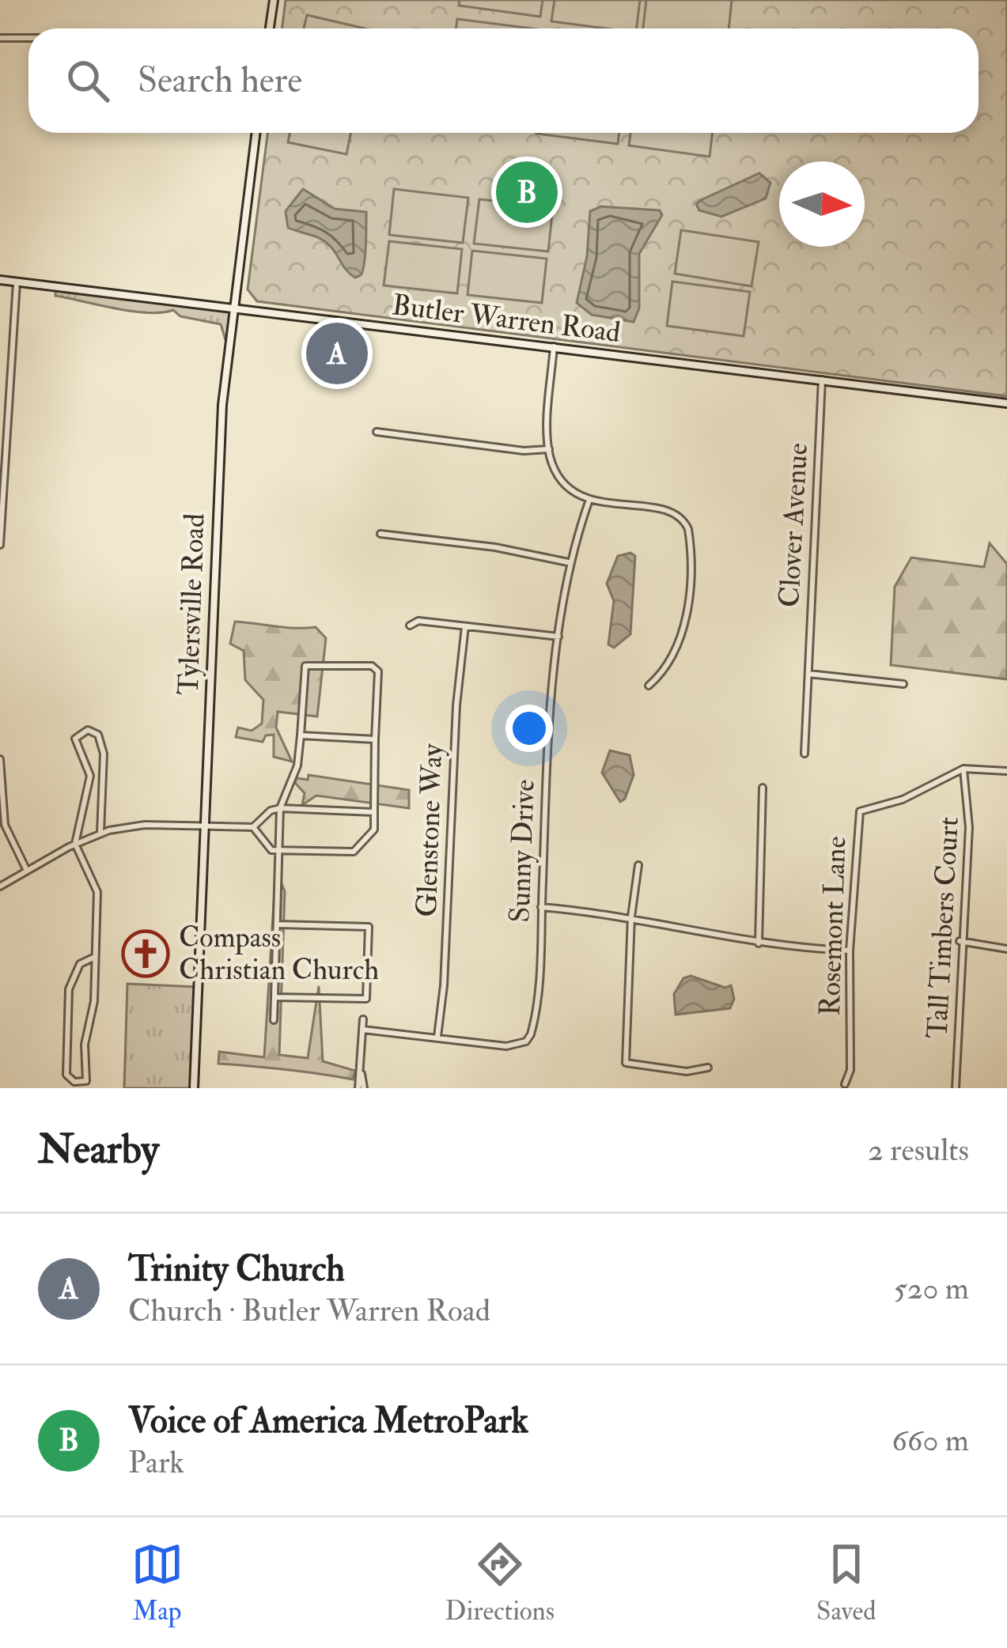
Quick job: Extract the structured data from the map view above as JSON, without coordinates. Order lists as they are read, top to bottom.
{
  "streets": {
    "main road": ["Butler Warren Road", "Tylersville Road"],
    "street": [
      "Clover Avenue",
      "Glenstone Way",
      "Sunny Drive",
      "Rosemont Lane",
      "Tall Timbers Court"
    ]
  },
  "crossings": [
    ["Butler Warren Road", "Clover Avenue"],
    ["Butler Warren Road", "Tylersville Road"],
    ["Glenstone Way", "Sunny Drive"],
    ["Rosemont Lane", "Tall Timbers Court"]
  ],
  "places": {
    "church": ["Compass Christian Church"]
  },
  "north": "right",
  "page": {
    "search": "Search here",
    "pins": ["B", "A"],
    "heading": ["Nearby", "2 results"],
    "list": [
      {
        "mark": "A",
        "name": "Trinity Church",
        "note": "Church · Butler Warren Road",
        "value": "520 m"
      },
      {
        "mark": "B",
        "name": "Voice of America MetroPark",
        "note": "Park",
        "value": "660 m"
      }
    ],
    "nav": ["Map", "Directions", "Saved"]
  }
}
